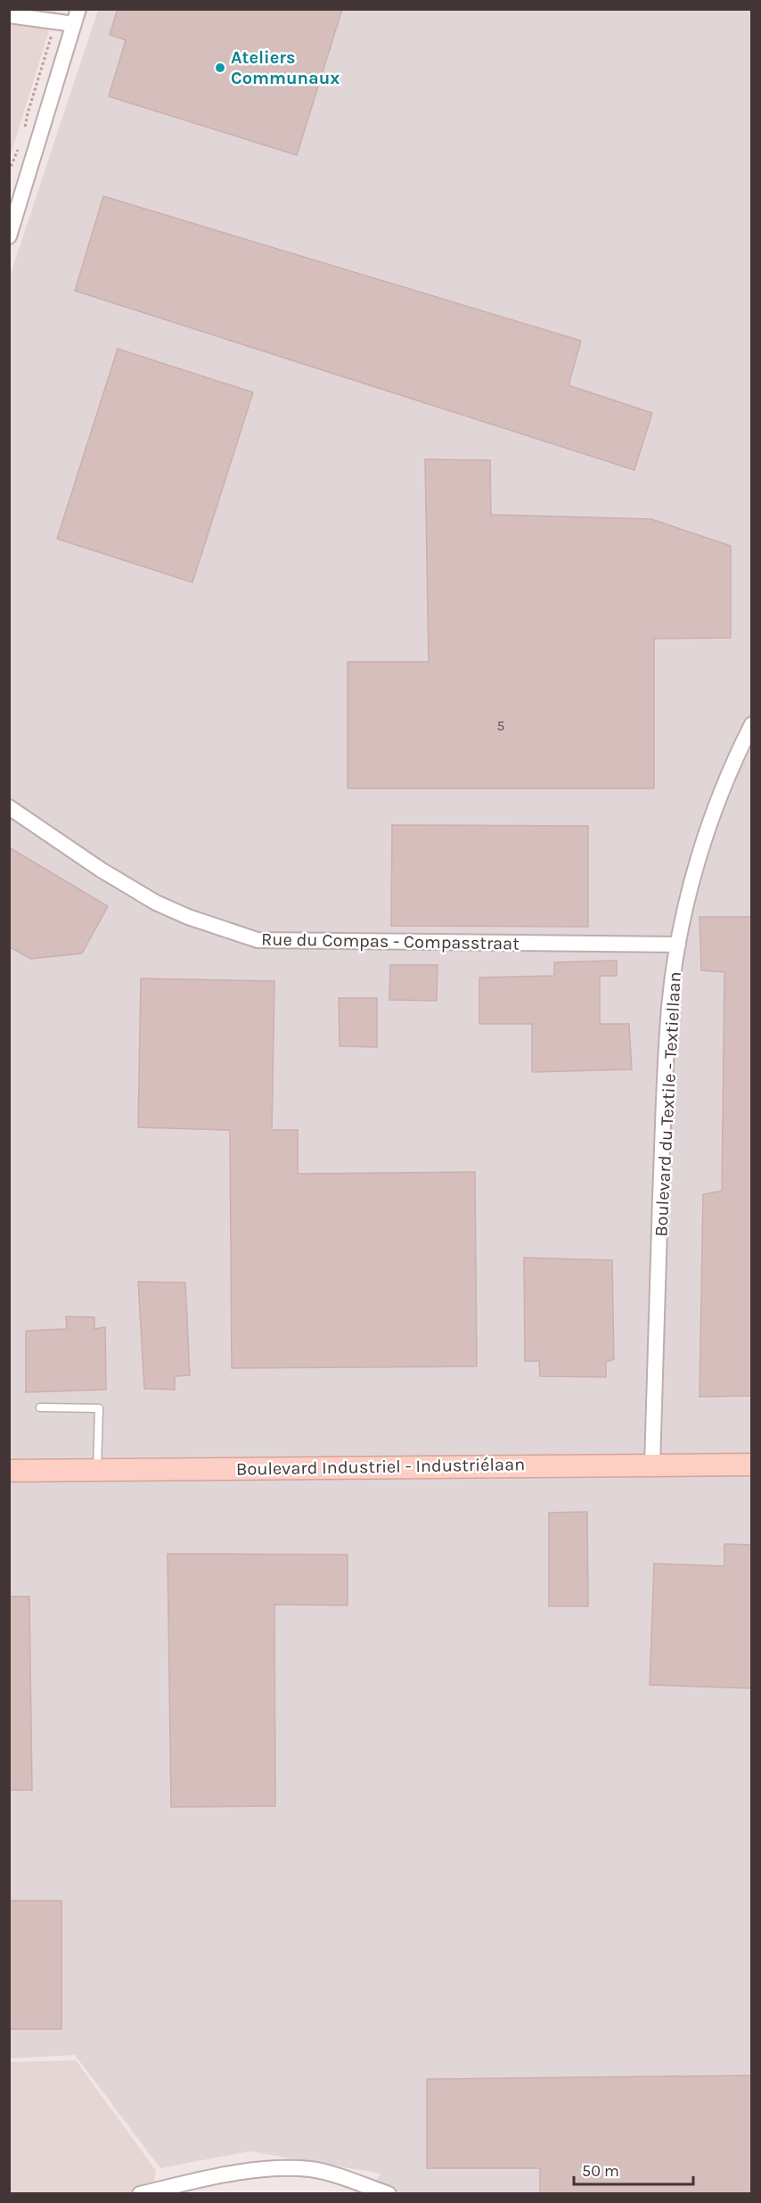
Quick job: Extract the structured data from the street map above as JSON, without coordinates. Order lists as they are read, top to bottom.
{
  "streets": {
    "main road": ["Boulevard Industriel - Industriélaan"],
    "street": ["Rue du Compas - Compasstraat", "Boulevard du Textile - Textiellaan"]
  },
  "crossings": [
    ["Rue du Compas - Compasstraat", "Boulevard du Textile - Textiellaan"],
    ["Boulevard du Textile - Textiellaan", "Boulevard Industriel - Industriélaan"]
  ],
  "places": ["Ateliers Communaux"],
  "house_numbers": ["5"],
  "scale_bar": "50 m"
}
